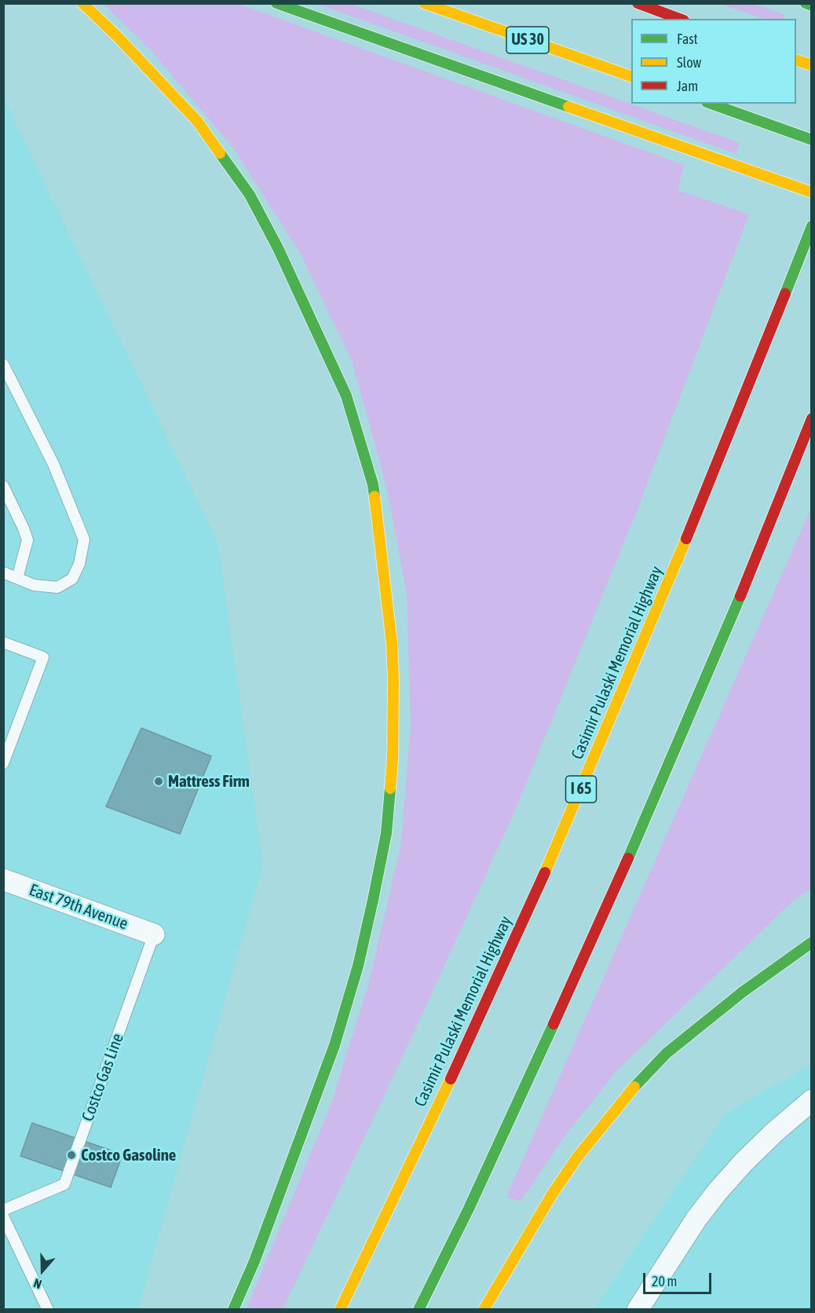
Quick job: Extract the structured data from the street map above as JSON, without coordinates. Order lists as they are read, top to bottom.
{
  "streets": {
    "main road": ["US 30", "Casimir Pulaski Memorial Highway", "I 65"],
    "street": ["East 79th Avenue"],
    "lane": ["Costco Gas Line"]
  },
  "crossings": [
    ["East 79th Avenue", "Costco Gas Line"]
  ],
  "places": ["Mattress Firm", "Costco Gasoline"],
  "legend": ["Fast", "Slow", "Jam"],
  "scale_bar": "20 m",
  "north": "bottom"
}
